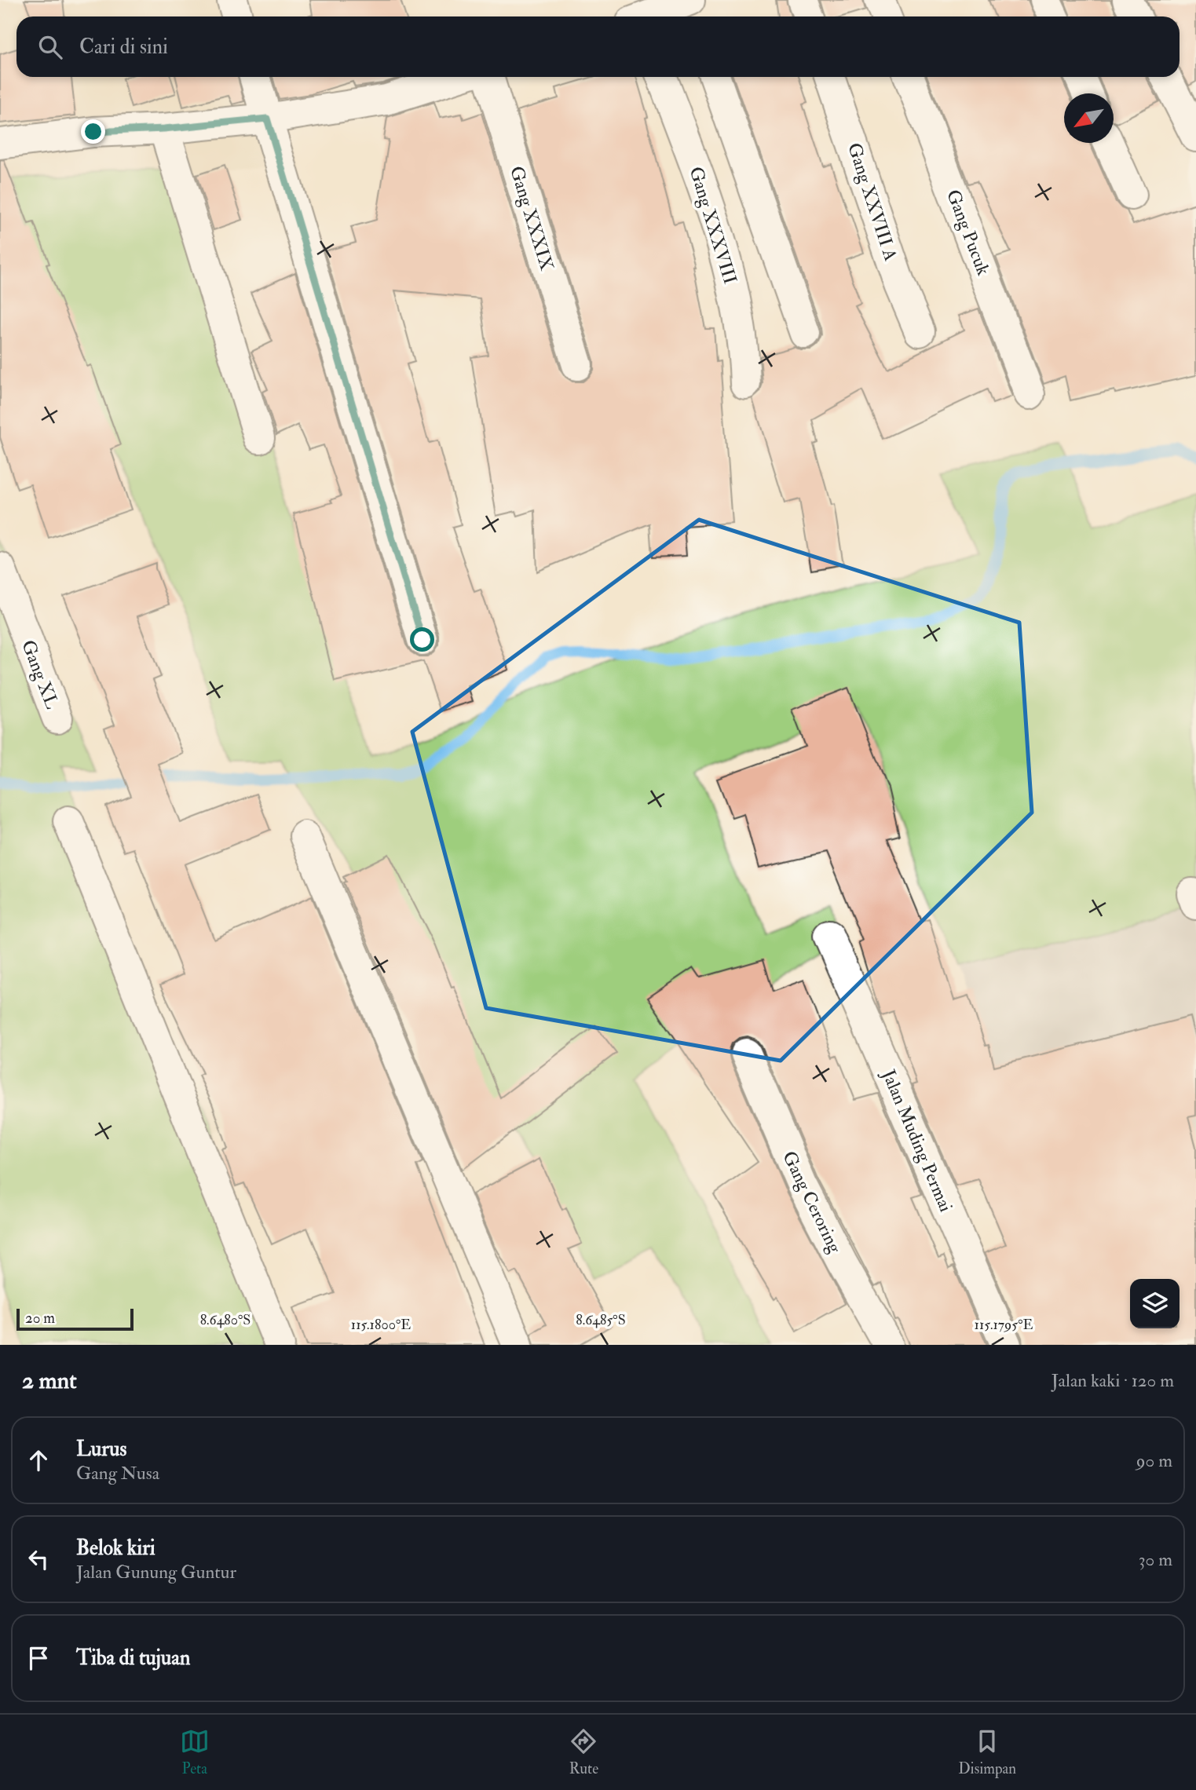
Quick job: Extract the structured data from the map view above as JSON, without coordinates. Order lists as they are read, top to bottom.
{
  "streets": {
    "street": [
      "Gang XXVIII A",
      "Gang XXXIX",
      "Gang XXXVIII",
      "Gang Pucuk",
      "Gang XL",
      "Jalan Muding Permai",
      "Gang Ceroring"
    ]
  },
  "scale_bar": "20 m",
  "north": "bottom left",
  "page": {
    "search": "Cari di sini",
    "scale": "20 m",
    "heading": ["2 mnt", "Jalan kaki · 120 m"],
    "list": [
      ["Lurus", "Gang Nusa", "90 m"],
      ["Belok kiri", "Jalan Gunung Guntur", "30 m"],
      "Tiba di tujuan"
    ],
    "nav": ["Peta", "Rute", "Disimpan"]
  },
  "coordinates": [
    "8.6480°S",
    "8.6485°S",
    "115.1800°E",
    "115.1795°E"
  ]
}
